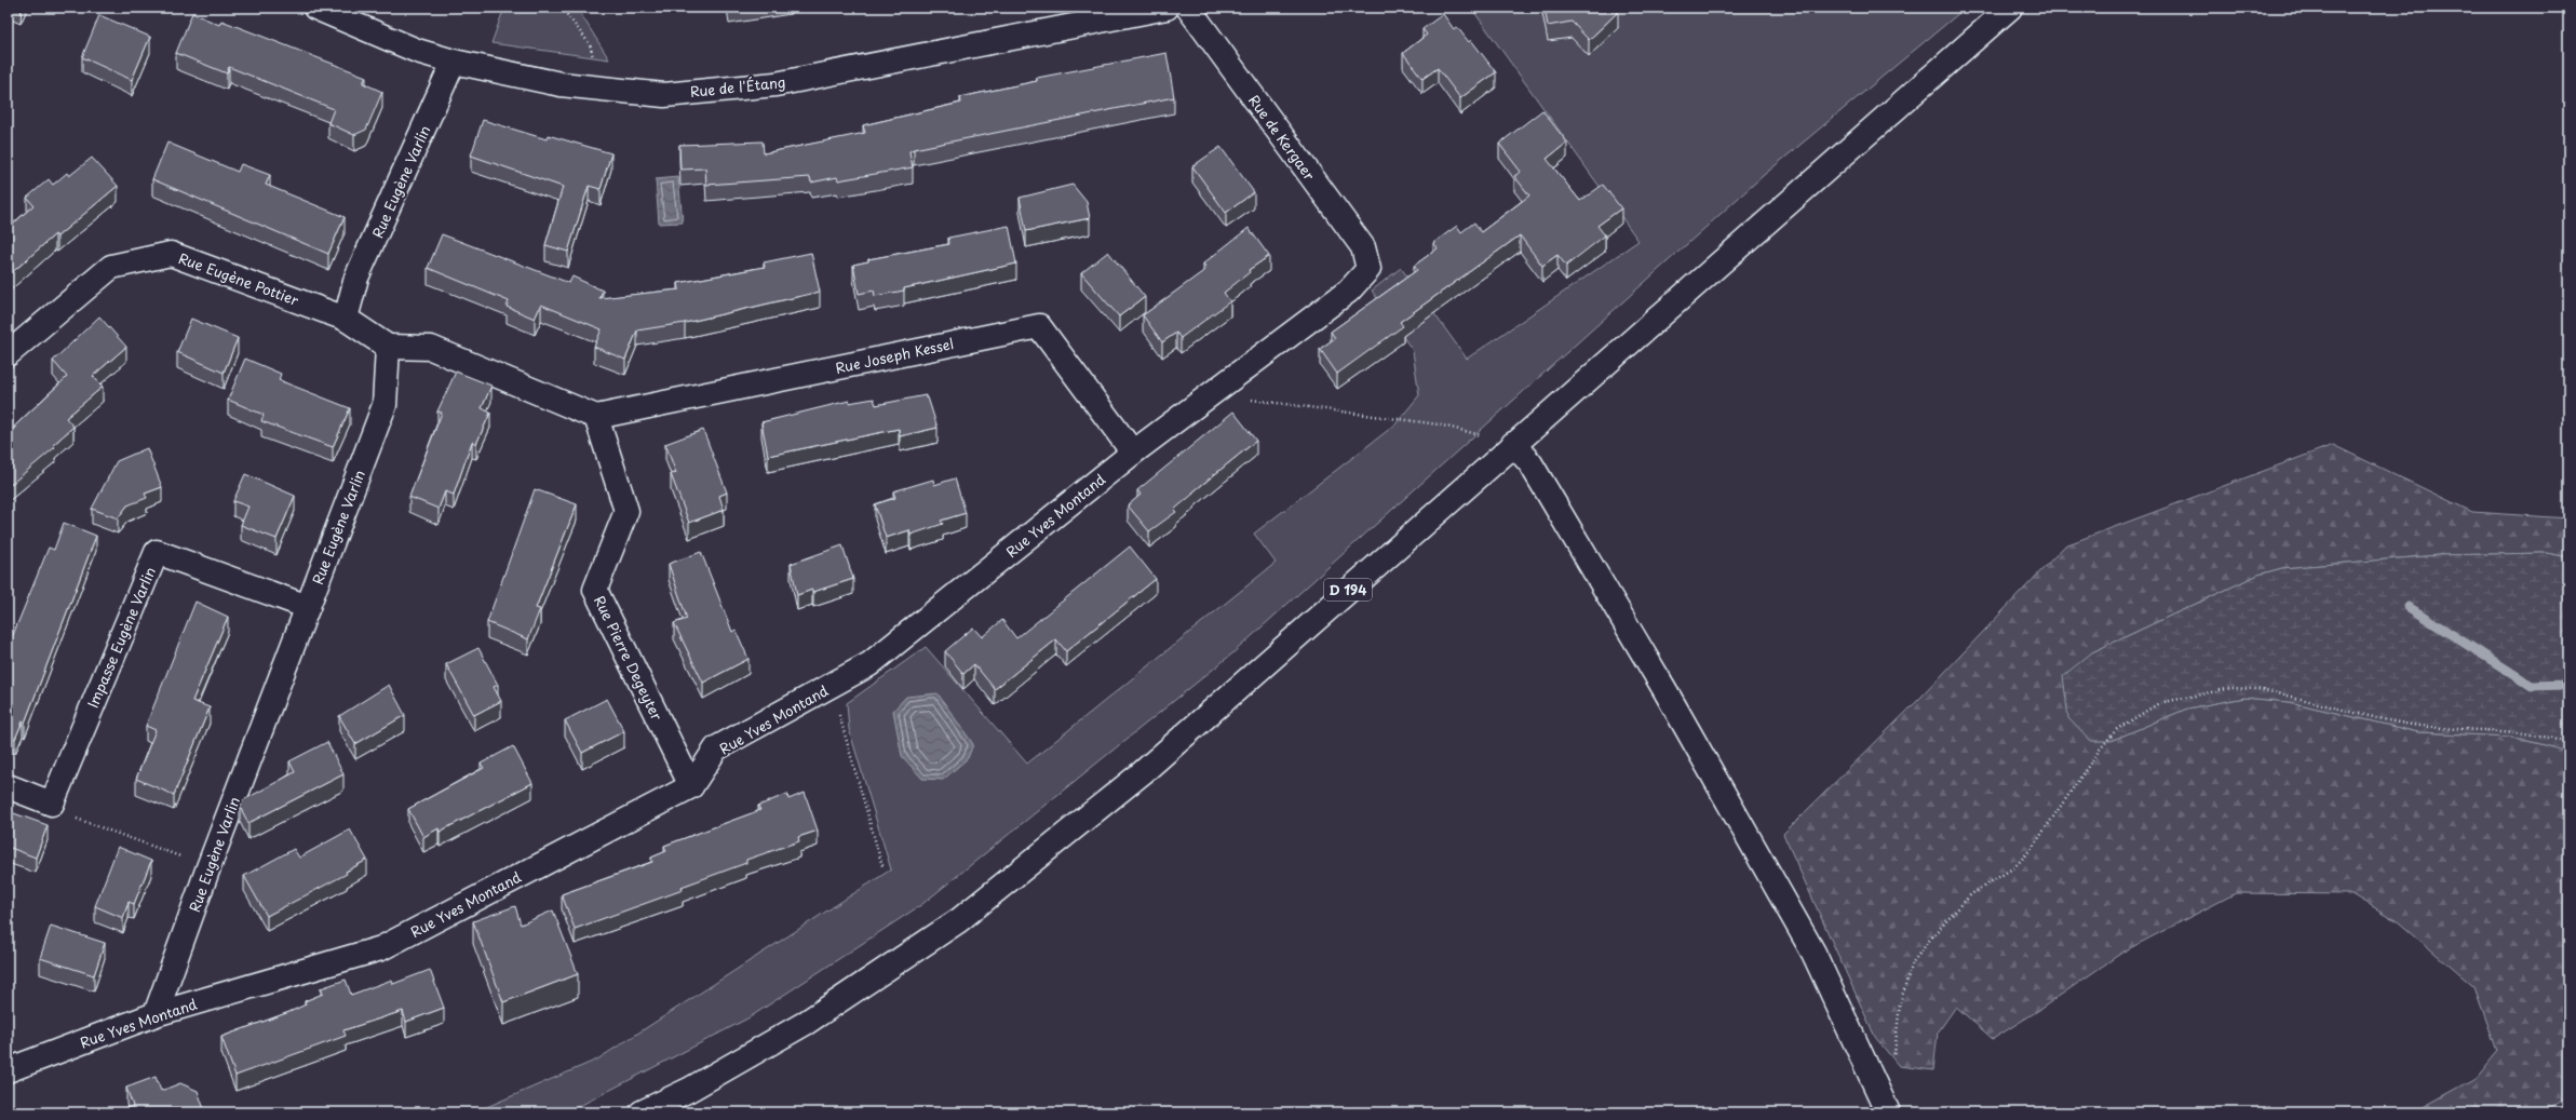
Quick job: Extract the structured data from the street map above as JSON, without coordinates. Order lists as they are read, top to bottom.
{
  "streets": {
    "street": [
      "Rue de l'Étang",
      "Rue de Kergaer",
      "Rue Eugène Varlin",
      "Rue Eugène Pottier",
      "Rue Joseph Kessel",
      "Rue Yves Montand",
      "D 194",
      "Impasse Eugène Varlin",
      "Rue Pierre Degeyter"
    ]
  },
  "crossings": [
    ["Rue de l'Étang", "Rue Eugène Varlin"],
    ["Rue de Kergaer", "Rue Yves Montand"],
    ["Rue Eugène Varlin", "Rue Eugène Pottier"],
    ["Rue Eugène Varlin", "Rue Yves Montand"],
    ["Rue Eugène Varlin", "Impasse Eugène Varlin"],
    ["Rue Joseph Kessel", "Rue Yves Montand"],
    ["Rue Joseph Kessel", "Rue Pierre Degeyter"],
    ["Rue Yves Montand", "Rue Pierre Degeyter"]
  ]
}
